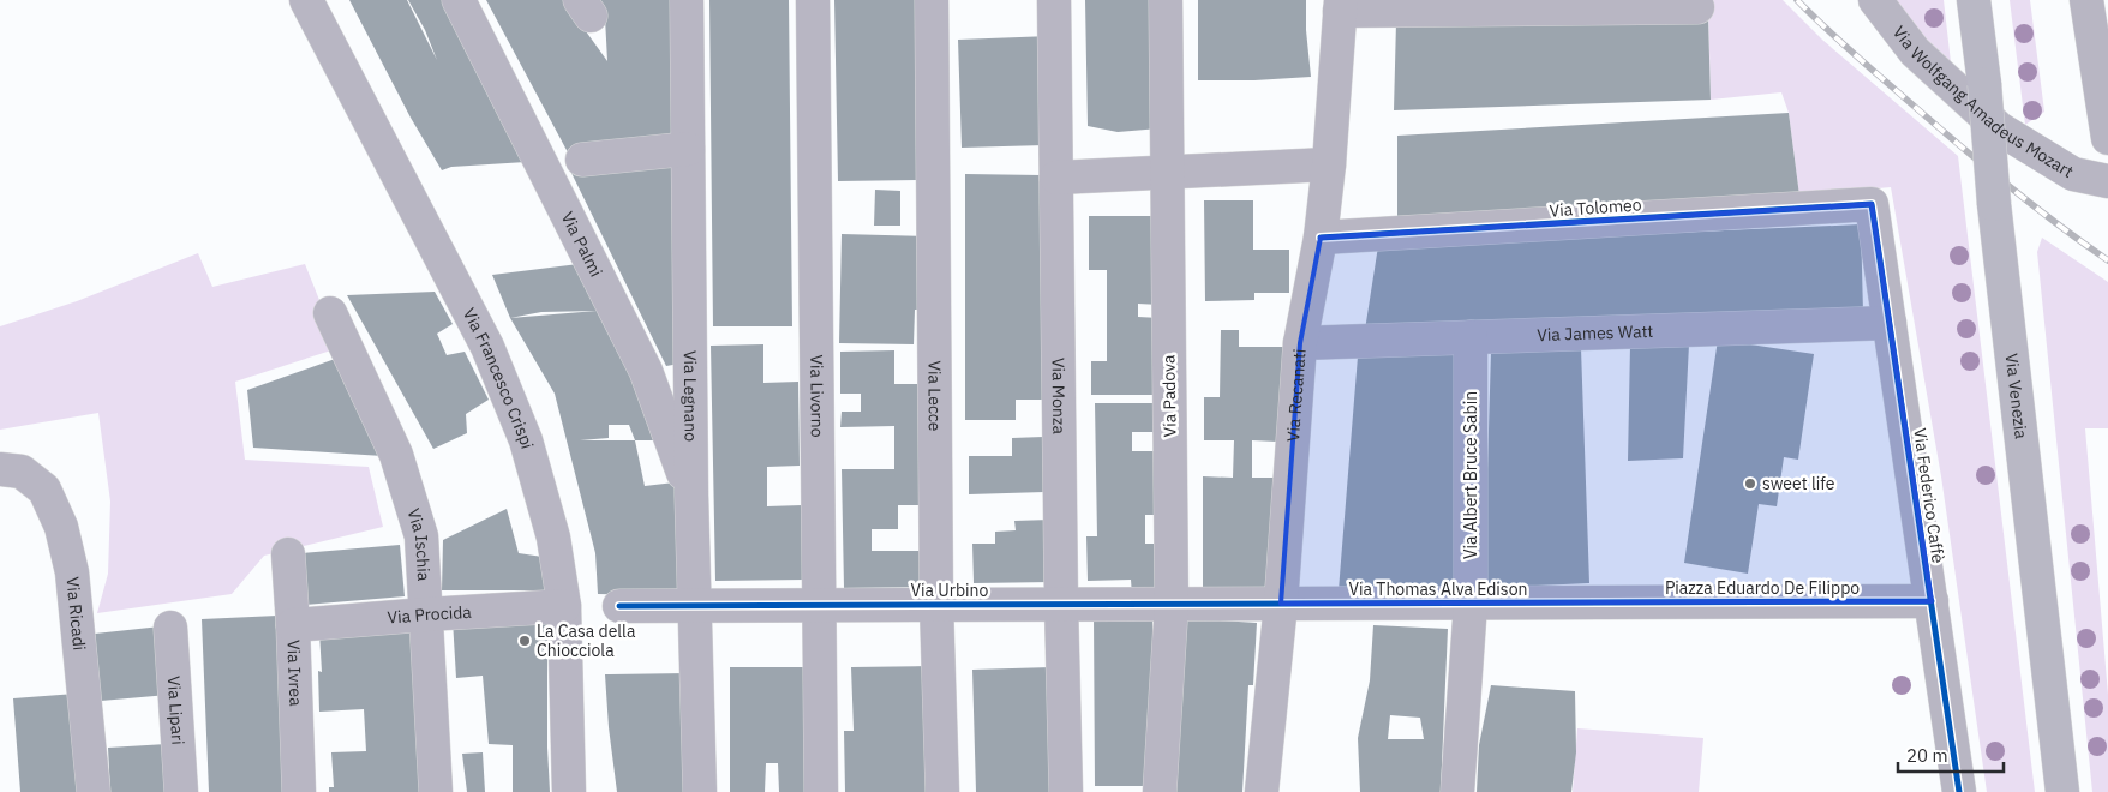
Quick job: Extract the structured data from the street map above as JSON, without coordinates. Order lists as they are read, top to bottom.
{
  "streets": {
    "main road": ["Via Venezia"],
    "street": [
      "Via Wolfgang Amadeus Mozart",
      "Via Tolomeo",
      "Via Palmi",
      "Via James Watt",
      "Via Francesco Crispi",
      "Via Recanati",
      "Via Legnano",
      "Via Livorno",
      "Via Lecce",
      "Via Monza",
      "Via Padova",
      "Via Albert Bruce Sabin",
      "Via Federico Caffè",
      "Via Ischia",
      "Piazza Eduardo De Filippo",
      "Via Thomas Alva Edison",
      "Via Urbino",
      "Via Ricadi",
      "Via Procida",
      "Via Ivrea",
      "Via Lipari"
    ]
  },
  "crossings": [
    ["Via Tolomeo", "Via Recanati"],
    ["Via Tolomeo", "Via Federico Caffè"],
    ["Via Palmi", "Via Legnano"],
    ["Via James Watt", "Via Recanati"],
    ["Via James Watt", "Via Albert Bruce Sabin"],
    ["Via James Watt", "Via Federico Caffè"],
    ["Via Francesco Crispi", "Via Procida"],
    ["Via Recanati", "Via Thomas Alva Edison"],
    ["Via Recanati", "Via Urbino"],
    ["Via Legnano", "Via Urbino"],
    ["Via Livorno", "Via Urbino"],
    ["Via Lecce", "Via Urbino"],
    ["Via Monza", "Via Urbino"],
    ["Via Padova", "Via Urbino"],
    ["Via Albert Bruce Sabin", "Via Thomas Alva Edison"],
    ["Via Federico Caffè", "Piazza Eduardo De Filippo"],
    ["Via Ischia", "Via Procida"],
    ["Piazza Eduardo De Filippo", "Via Thomas Alva Edison"],
    ["Via Thomas Alva Edison", "Via Urbino"],
    ["Via Procida", "Via Ivrea"]
  ],
  "places": ["sweet life", "La Casa della Chiocciola"],
  "scale_bar": "20 m"
}
